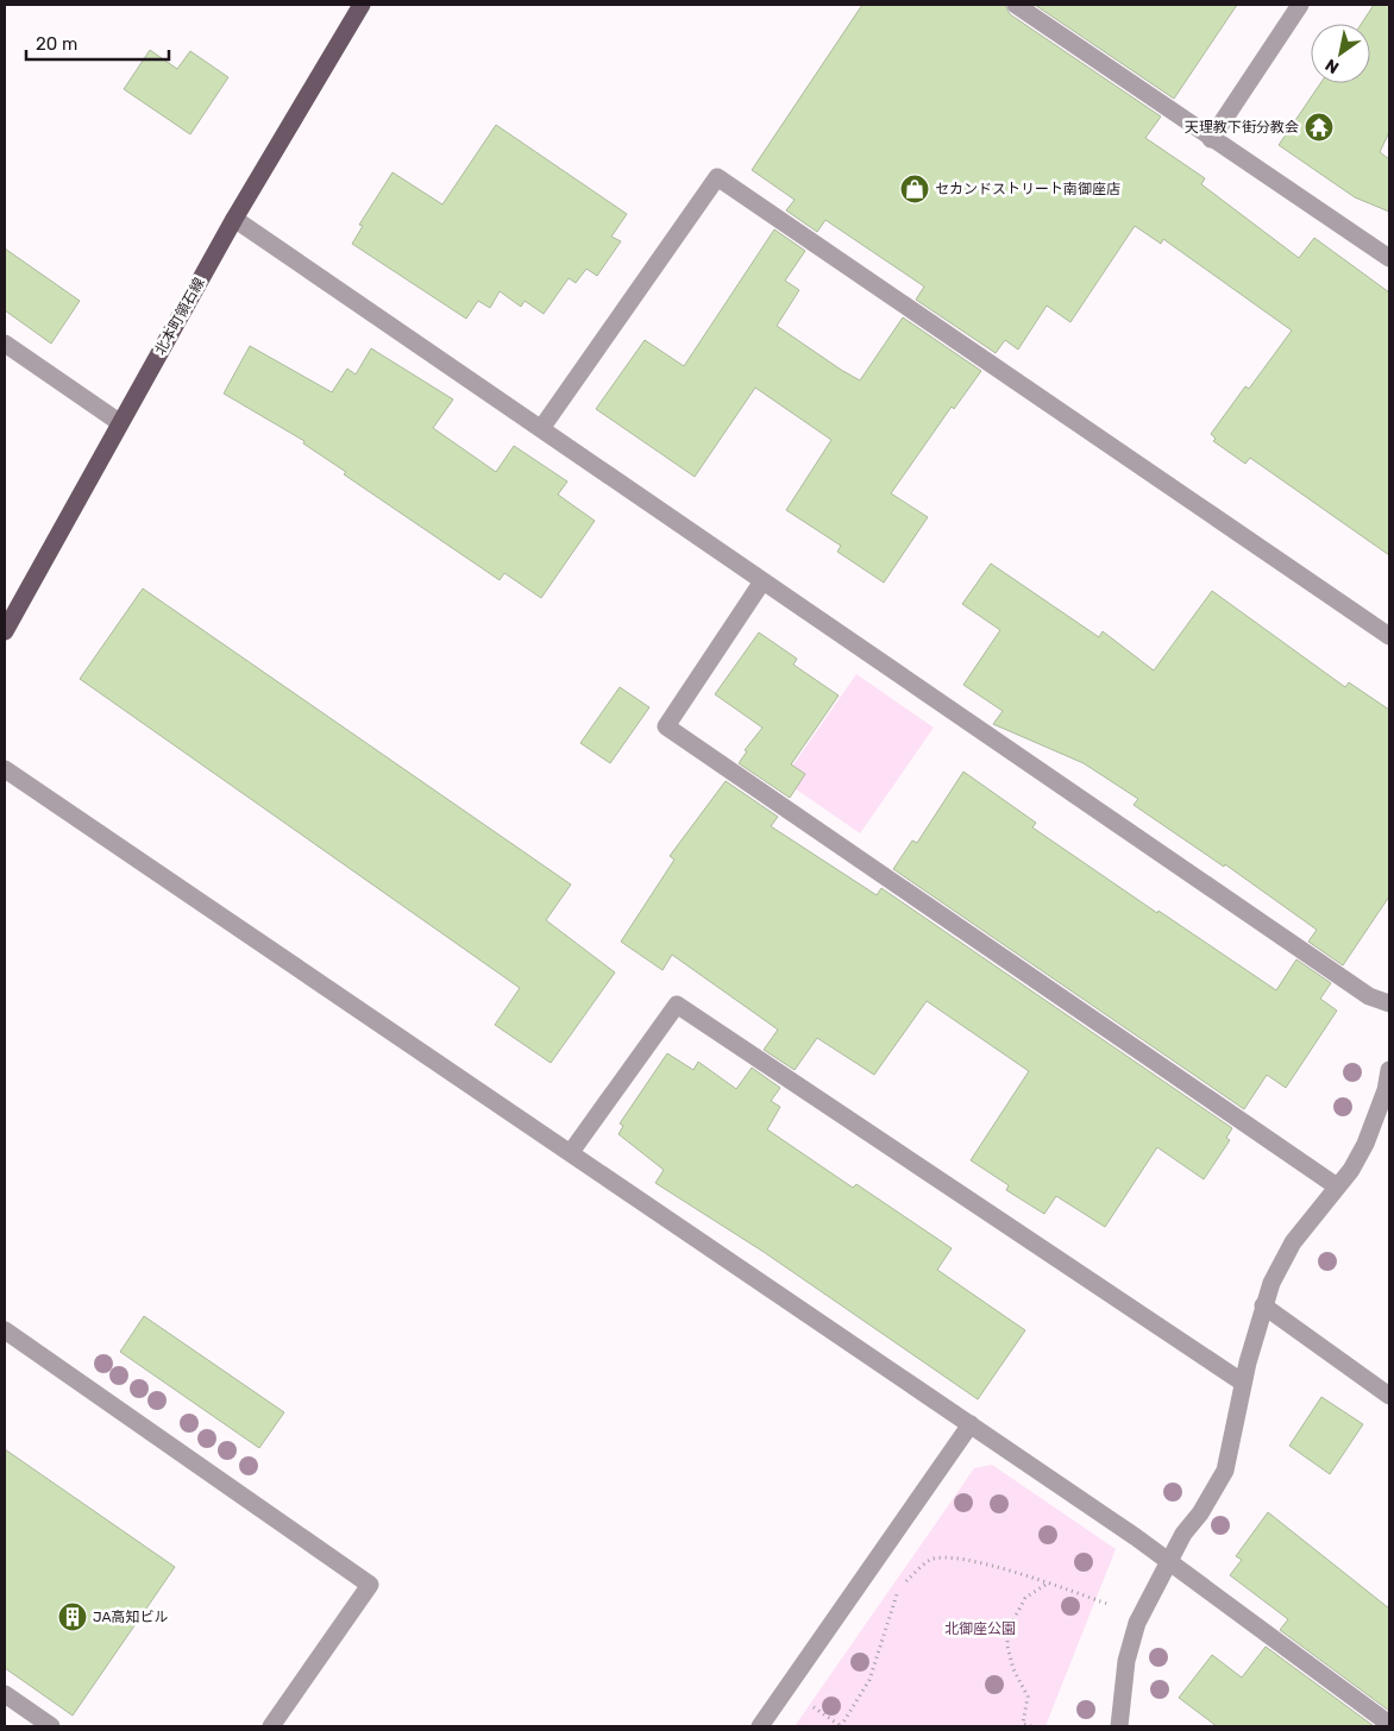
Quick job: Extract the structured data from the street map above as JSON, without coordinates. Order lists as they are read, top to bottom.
{
  "streets": {
    "main road": ["北本町領石線"]
  },
  "parks": ["北御座公園"],
  "places": {
    "temple": ["天理教下街分教会"],
    "shop": ["セカンドストリート南御座店"],
    "building": ["JA高知ビル"]
  },
  "scale_bar": "20 m",
  "north": "bottom left"
}
